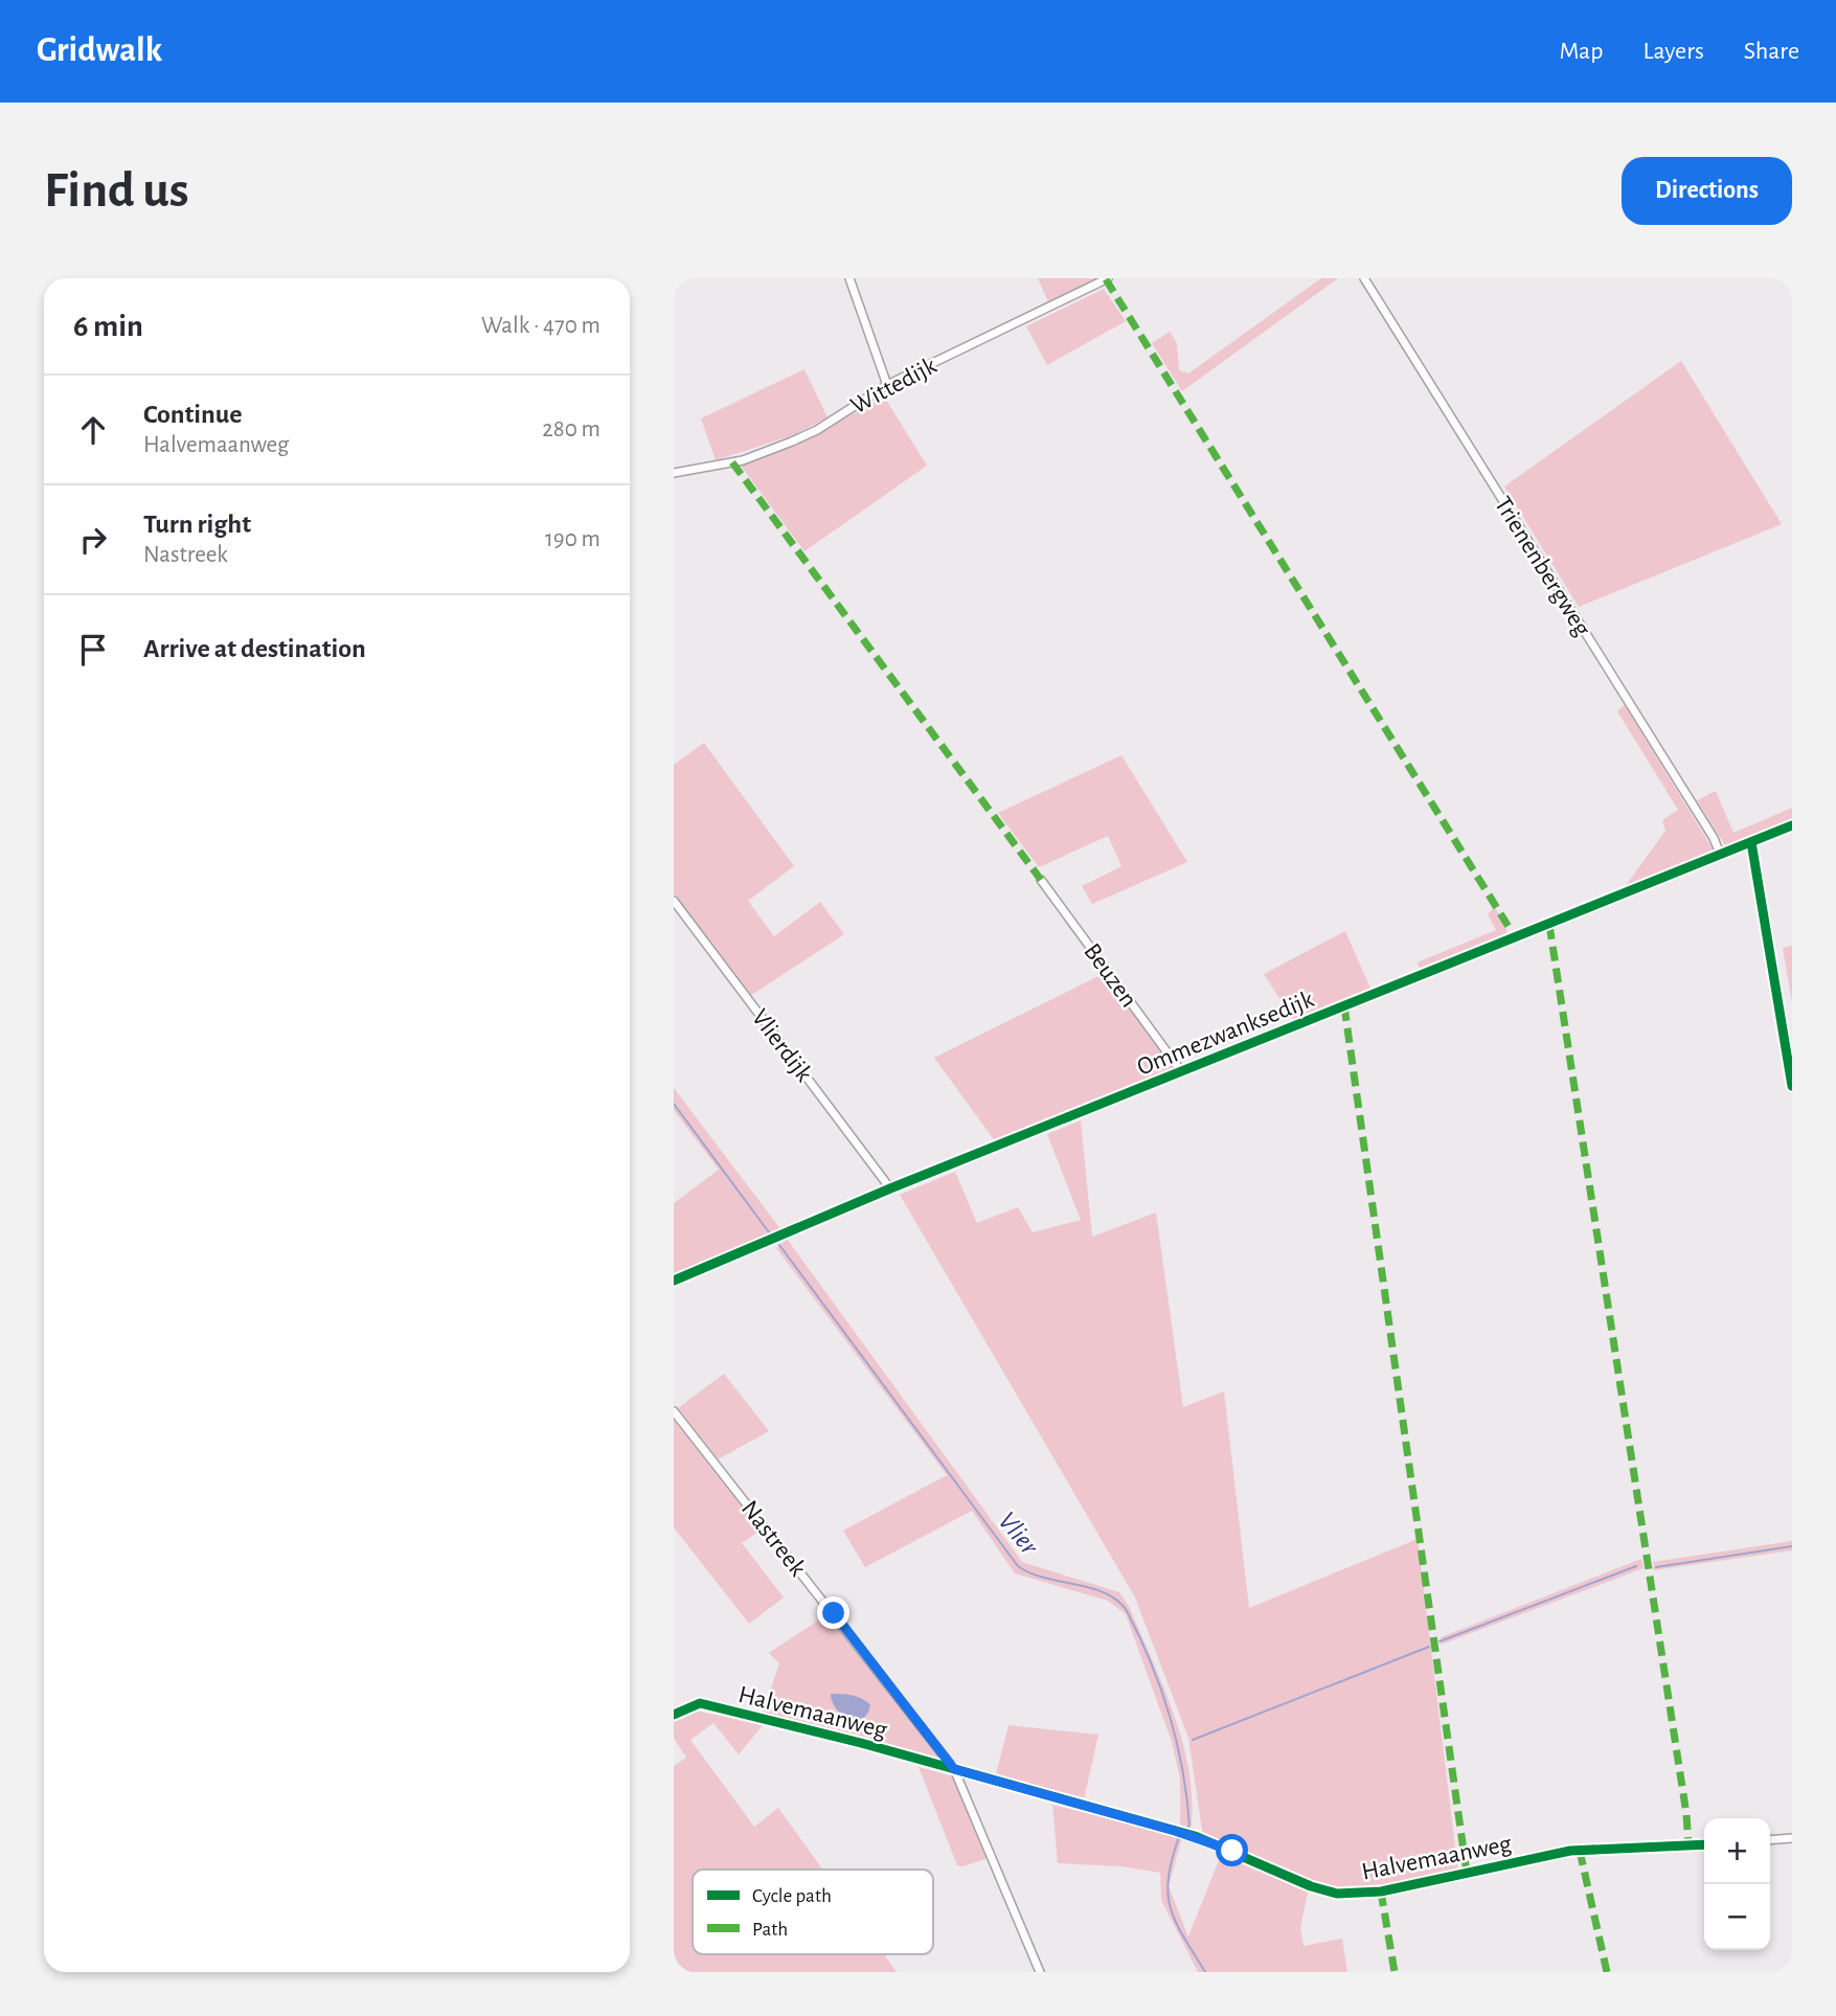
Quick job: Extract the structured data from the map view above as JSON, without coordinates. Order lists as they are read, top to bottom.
{
  "streets": {
    "street": [
      "Wittedijk",
      "Trienenbergweg",
      "Beuzen",
      "Ommezwanksedijk",
      "Vlierdijk",
      "Nastreek",
      "Halvemaanweg"
    ]
  },
  "crossings": [
    ["Trienenbergweg", "Ommezwanksedijk"],
    ["Beuzen", "Ommezwanksedijk"],
    ["Ommezwanksedijk", "Vlierdijk"],
    ["Nastreek", "Halvemaanweg"]
  ],
  "water": ["Vlier"],
  "legend": ["Cycle path", "Path"],
  "page": {
    "header": "Gridwalk",
    "nav": ["Map", "Layers", "Share"],
    "buttons": "Directions",
    "title": "Find us",
    "heading": ["6 min", "Walk · 470 m"],
    "list": [
      ["Continue", "Halvemaanweg", "280 m"],
      ["Turn right", "Nastreek", "190 m"],
      "Arrive at destination"
    ],
    "map_buttons": ["+", "−"]
  }
}
